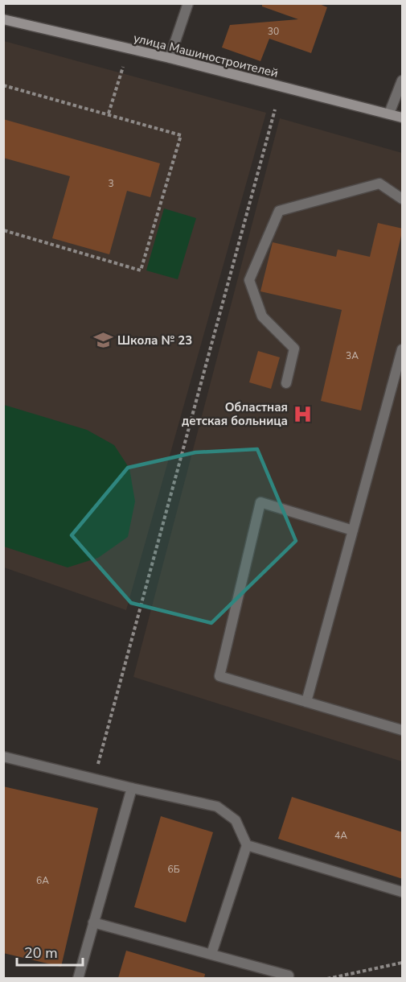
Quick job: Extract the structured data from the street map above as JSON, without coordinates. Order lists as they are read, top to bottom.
{
  "streets": {
    "street": ["улица Машиностроителей"]
  },
  "places": {
    "school or university": ["Школа № 23"],
    "hospital": ["Областная детская больница"]
  },
  "house_numbers": [
    "30",
    "3",
    "3А",
    "4А",
    "6Б",
    "6А"
  ],
  "scale_bar": "20 m"
}
